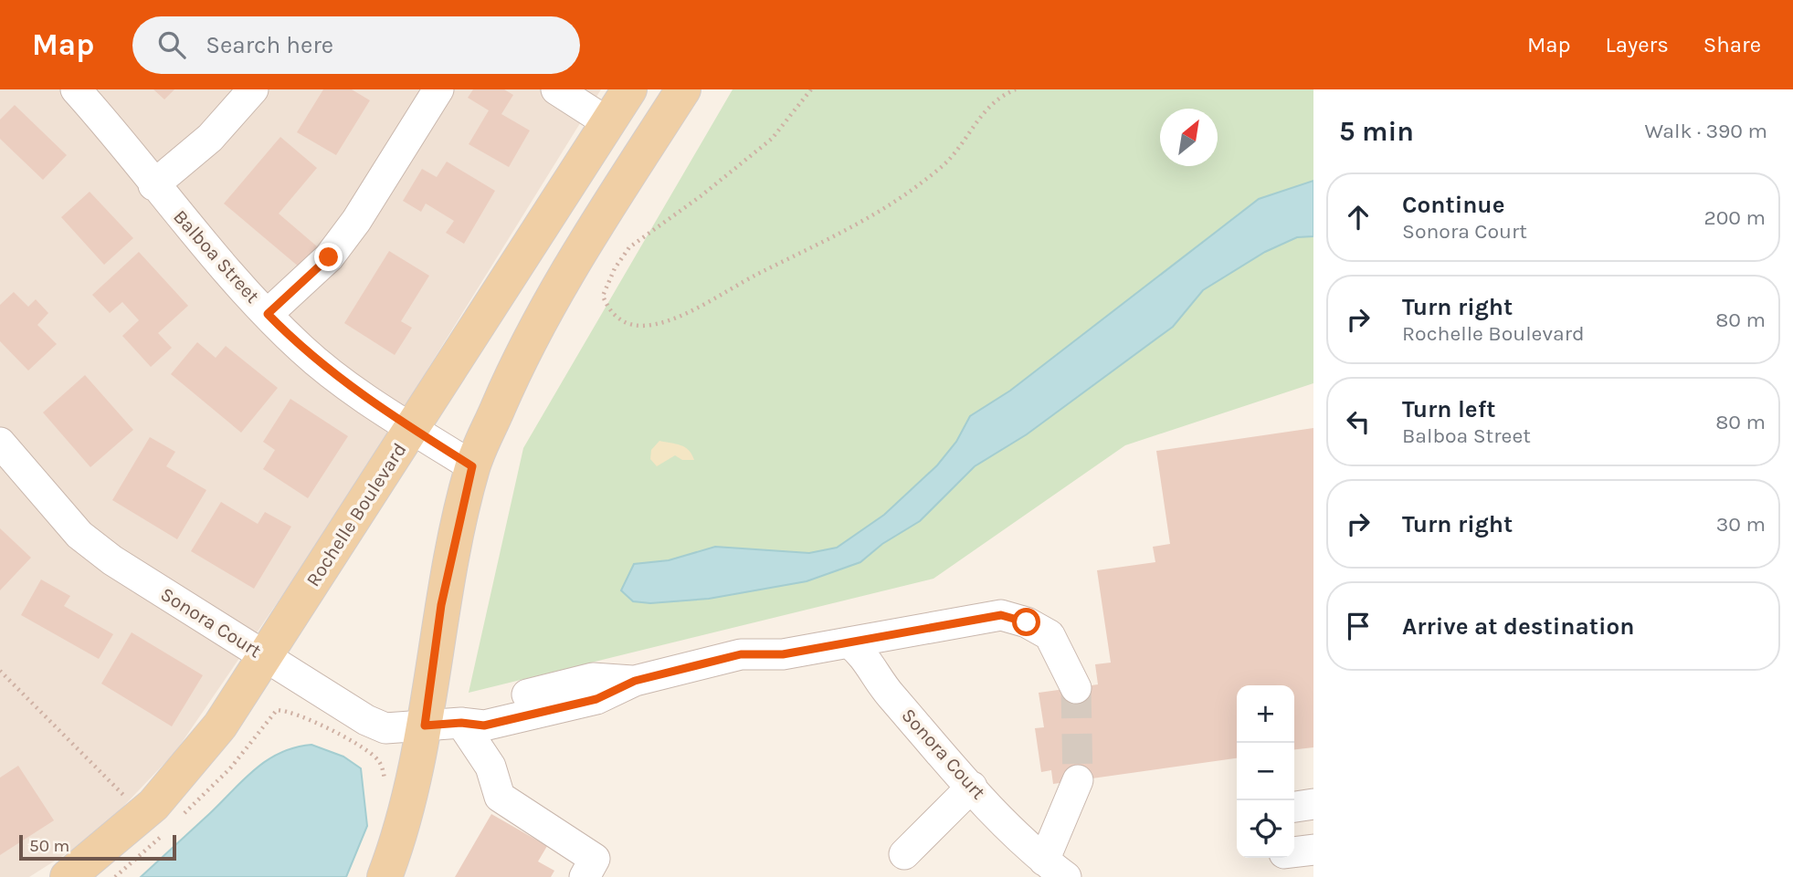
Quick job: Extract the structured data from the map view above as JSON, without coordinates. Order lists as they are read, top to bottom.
{
  "streets": {
    "main road": ["Rochelle Boulevard"],
    "street": ["Balboa Street", "Sonora Court"]
  },
  "crossings": [
    ["Balboa Street", "Rochelle Boulevard"],
    ["Rochelle Boulevard", "Sonora Court"]
  ],
  "scale_bar": "50 m",
  "north": "top right",
  "page": {
    "header": "Map",
    "search": "Search here",
    "nav": ["Map", "Layers", "Share"],
    "heading": ["5 min", "Walk · 390 m"],
    "list": [
      ["Continue", "Sonora Court", "200 m"],
      ["Turn right", "Rochelle Boulevard", "80 m"],
      ["Turn left", "Balboa Street", "80 m"],
      ["Turn right", "30 m"],
      "Arrive at destination"
    ],
    "map_buttons": ["+", "−"],
    "scale": "50 m"
  }
}
